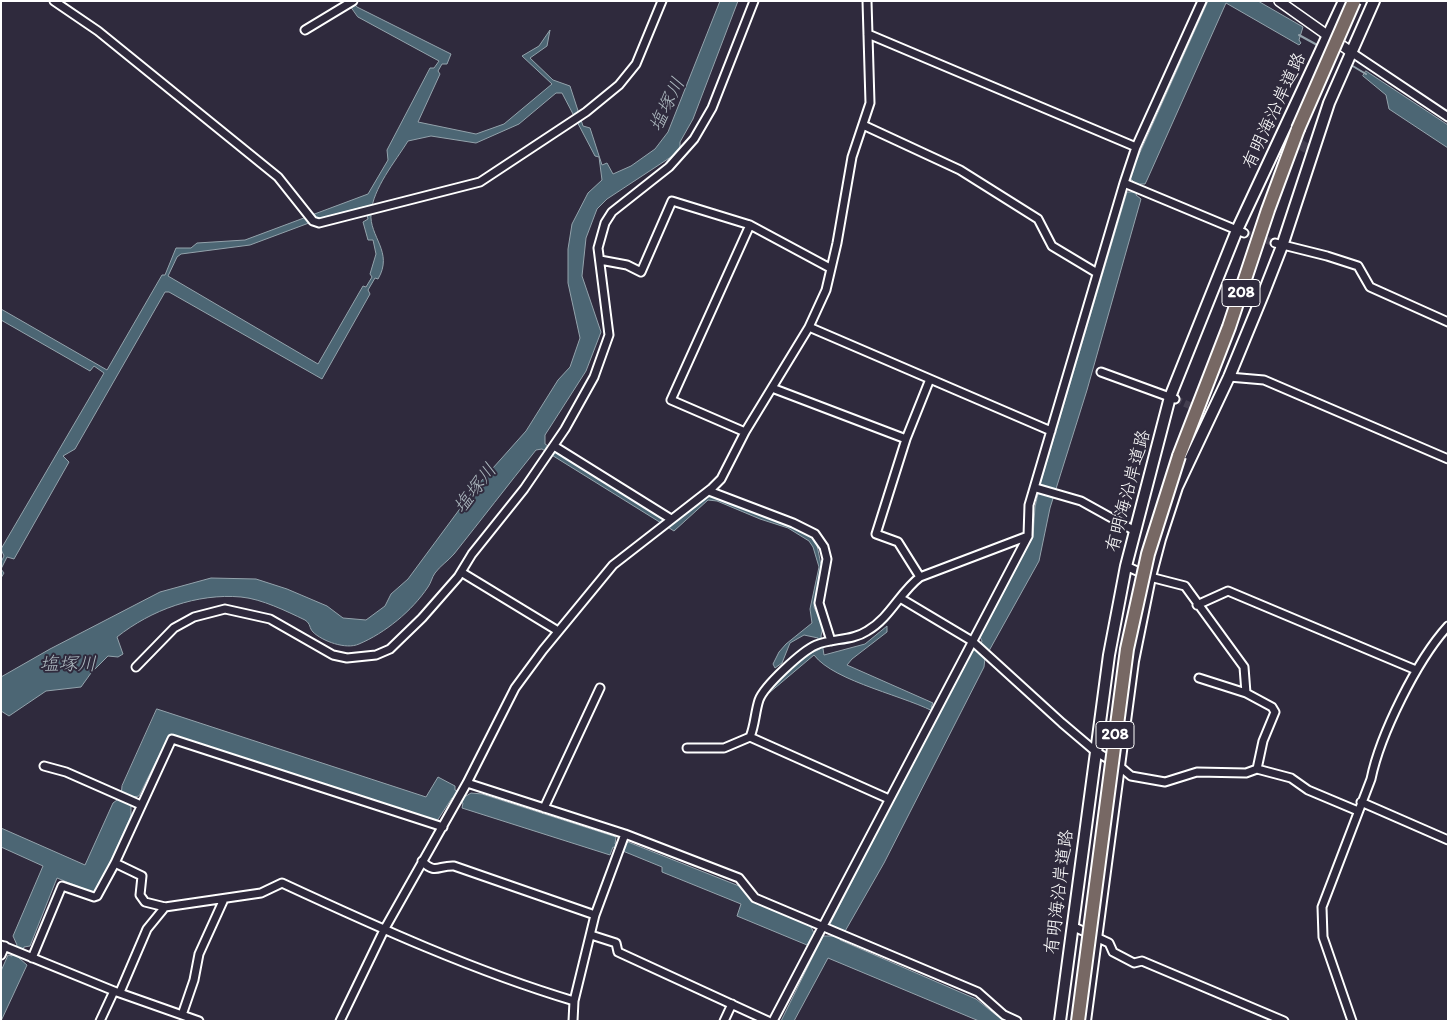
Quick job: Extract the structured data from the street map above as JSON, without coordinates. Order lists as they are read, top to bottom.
{
  "streets": {
    "highway": ["208"],
    "main road": ["有明海沿岸道路"]
  },
  "crossings": [
    ["有明海沿岸道路", "208"]
  ],
  "water": ["塩塚川"]
}
